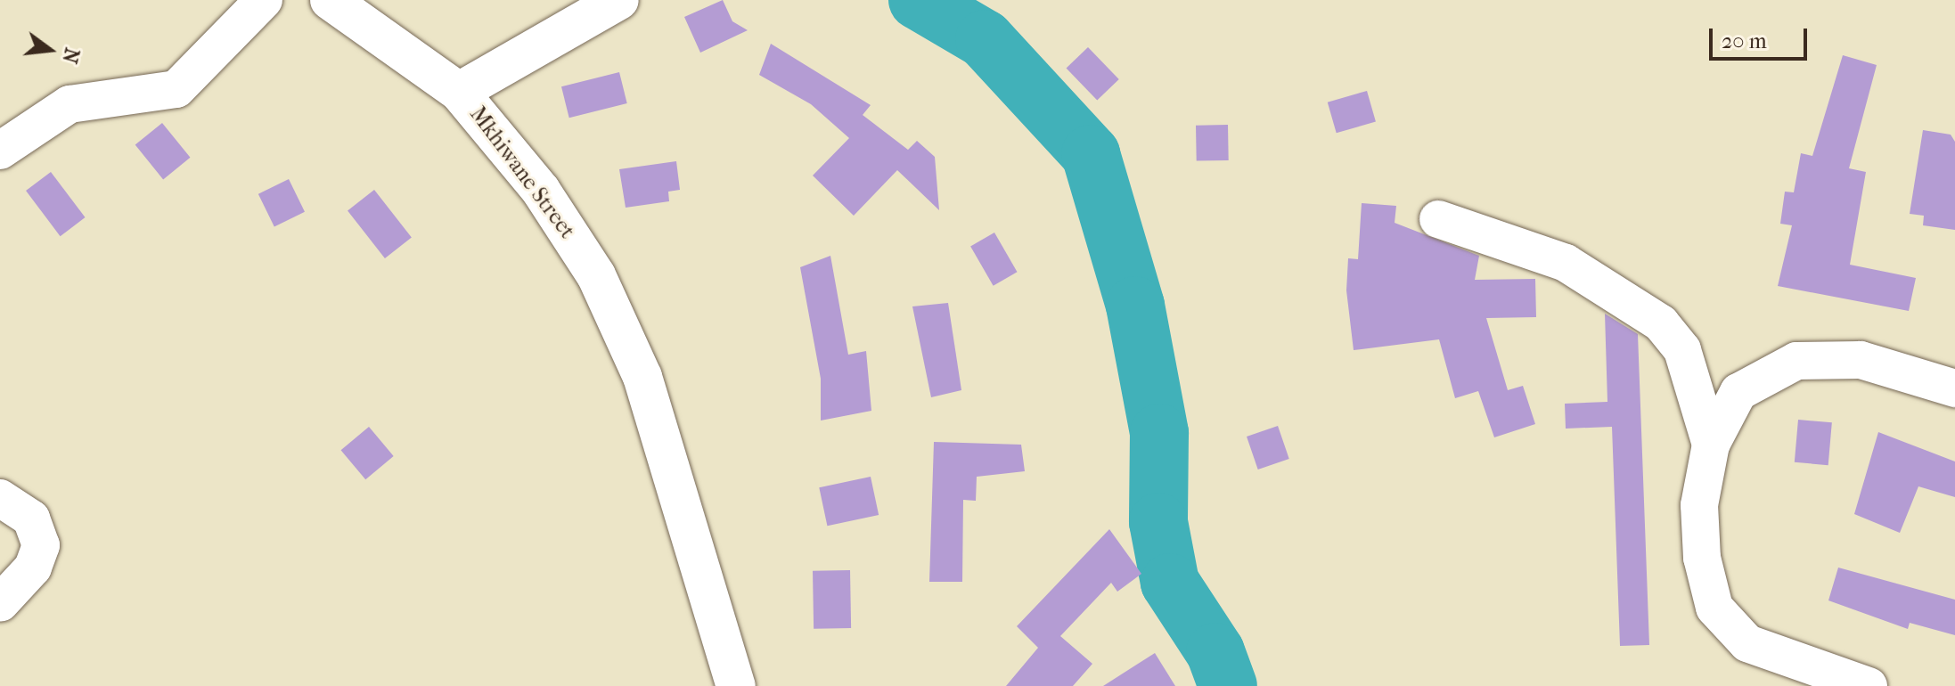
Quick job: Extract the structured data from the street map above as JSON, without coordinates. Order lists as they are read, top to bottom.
{
  "streets": {
    "street": ["Mkhiwane Street"]
  },
  "scale_bar": "20 m",
  "north": "right"
}
